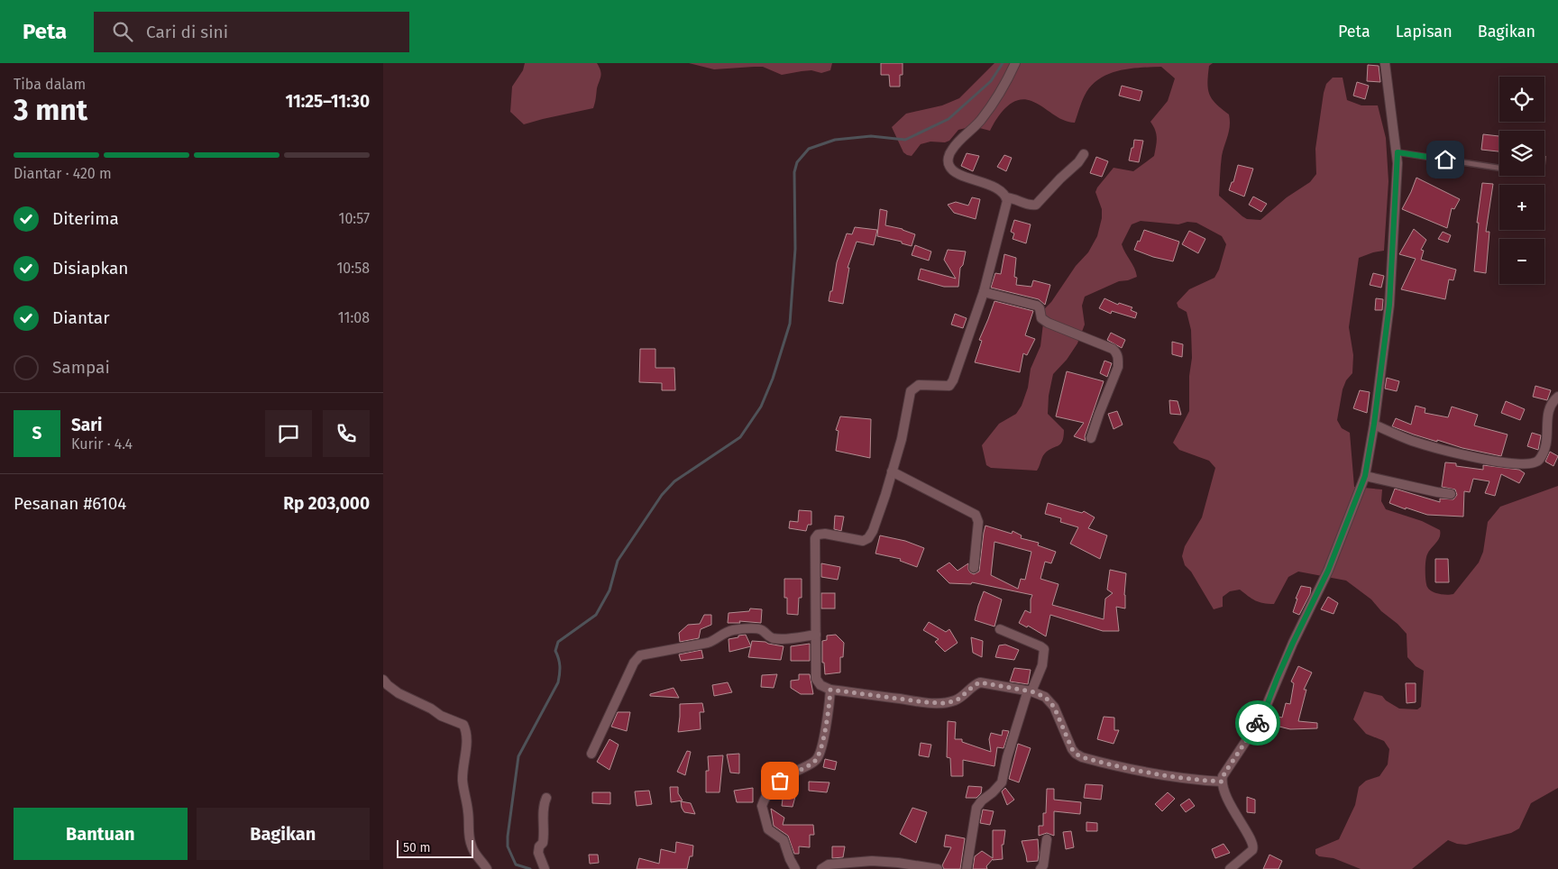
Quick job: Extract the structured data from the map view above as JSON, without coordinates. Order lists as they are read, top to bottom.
{
  "scale_bar": "50 m",
  "page": {
    "header": "Peta",
    "search": "Cari di sini",
    "nav": ["Peta", "Lapisan", "Bagikan"],
    "heading": ["3 mnt", "Tiba dalam", "11:25–11:30"],
    "panel": [
      "Sari",
      "Kurir · 4.4",
      "Pesanan #6104",
      "Rp 203,000"
    ],
    "map_buttons": ["+", "−"],
    "bar": "Diantar · 420 m",
    "list": [
      ["Diterima", "10:57"],
      ["Disiapkan", "10:58"],
      ["Diantar", "11:08"],
      "Sampai"
    ],
    "round": "S",
    "buttons": ["Bantuan", "Bagikan"],
    "scale": "50 m"
  }
}
